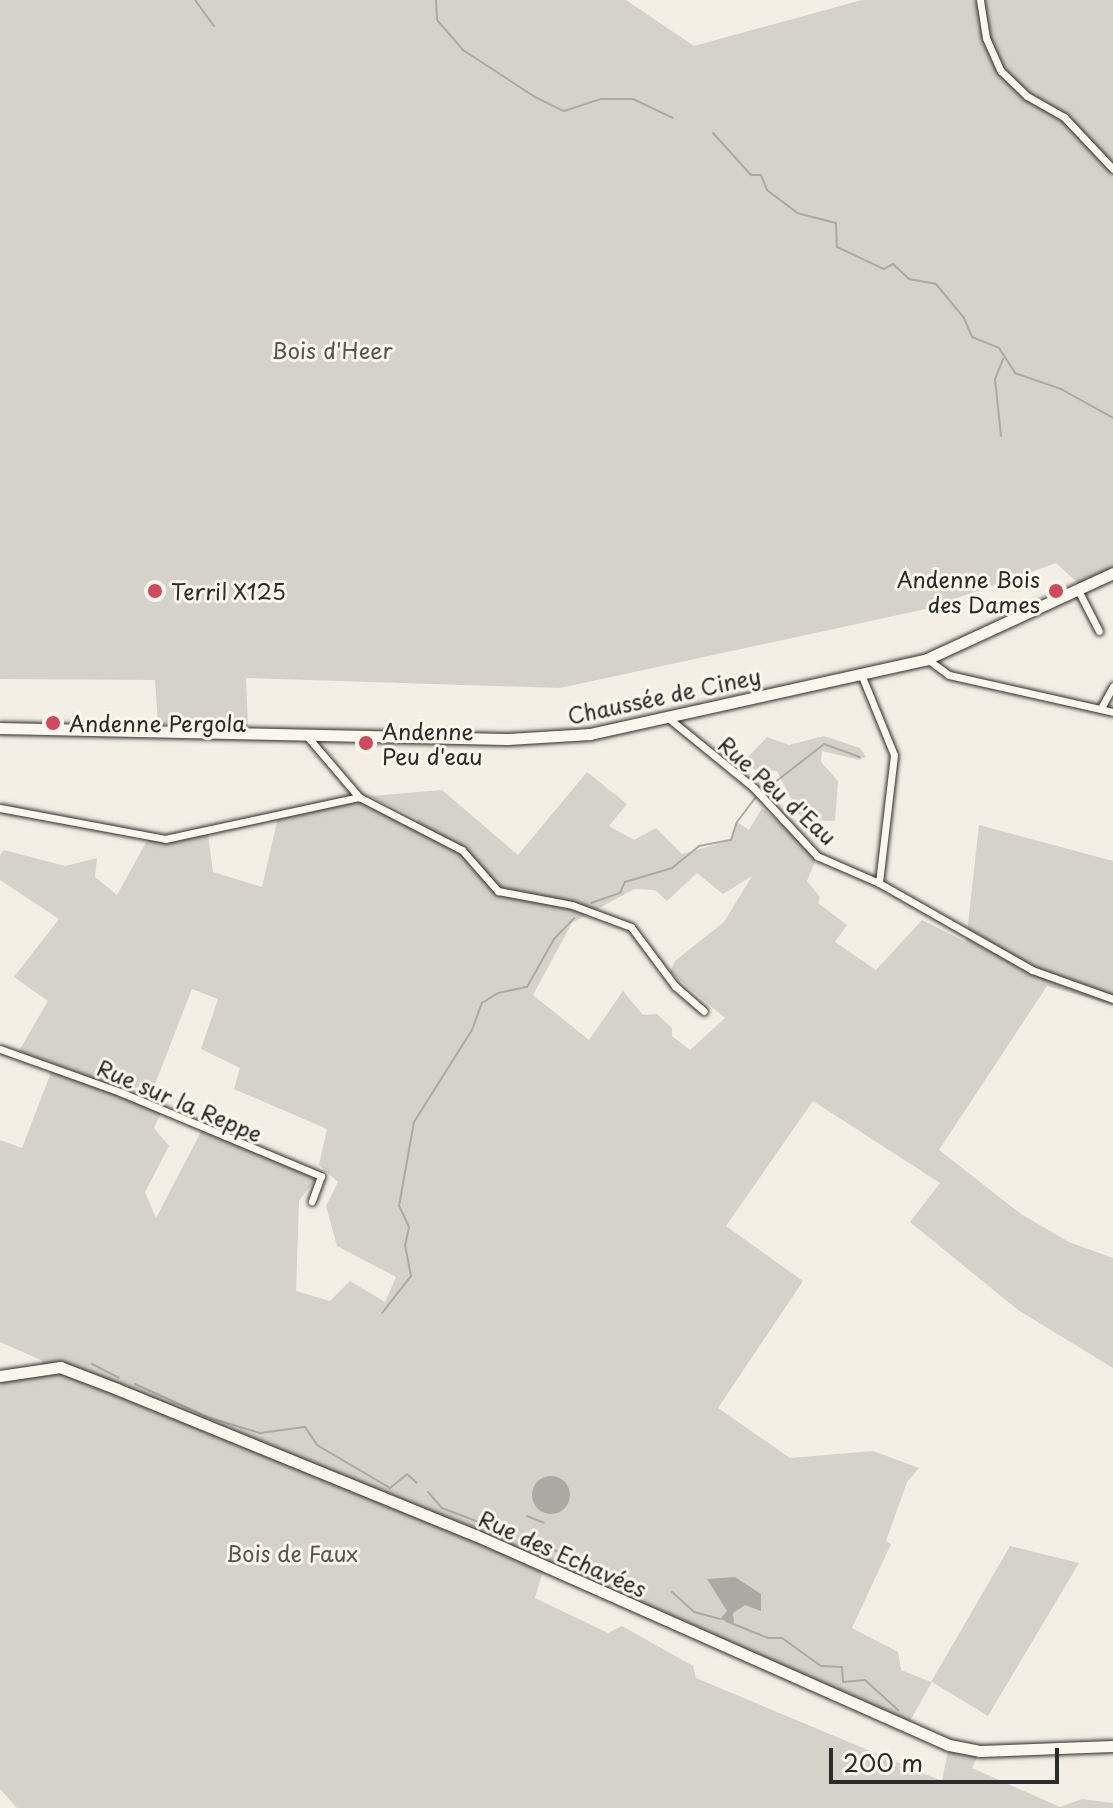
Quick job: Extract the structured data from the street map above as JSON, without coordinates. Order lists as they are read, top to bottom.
{
  "streets": {
    "street": [
      "Chaussée de Ciney",
      "Rue Peu d'Eau",
      "Rue sur la Reppe",
      "Rue des Echavées"
    ]
  },
  "crossings": [
    ["Chaussée de Ciney", "Rue Peu d'Eau"]
  ],
  "parks": ["Bois d'Heer", "Bois de Faux"],
  "places": [
    "Terril X125",
    "Andenne Bois des Dames",
    "Andenne Pergola",
    "Andenne Peu d'eau"
  ],
  "scale_bar": "200 m"
}
